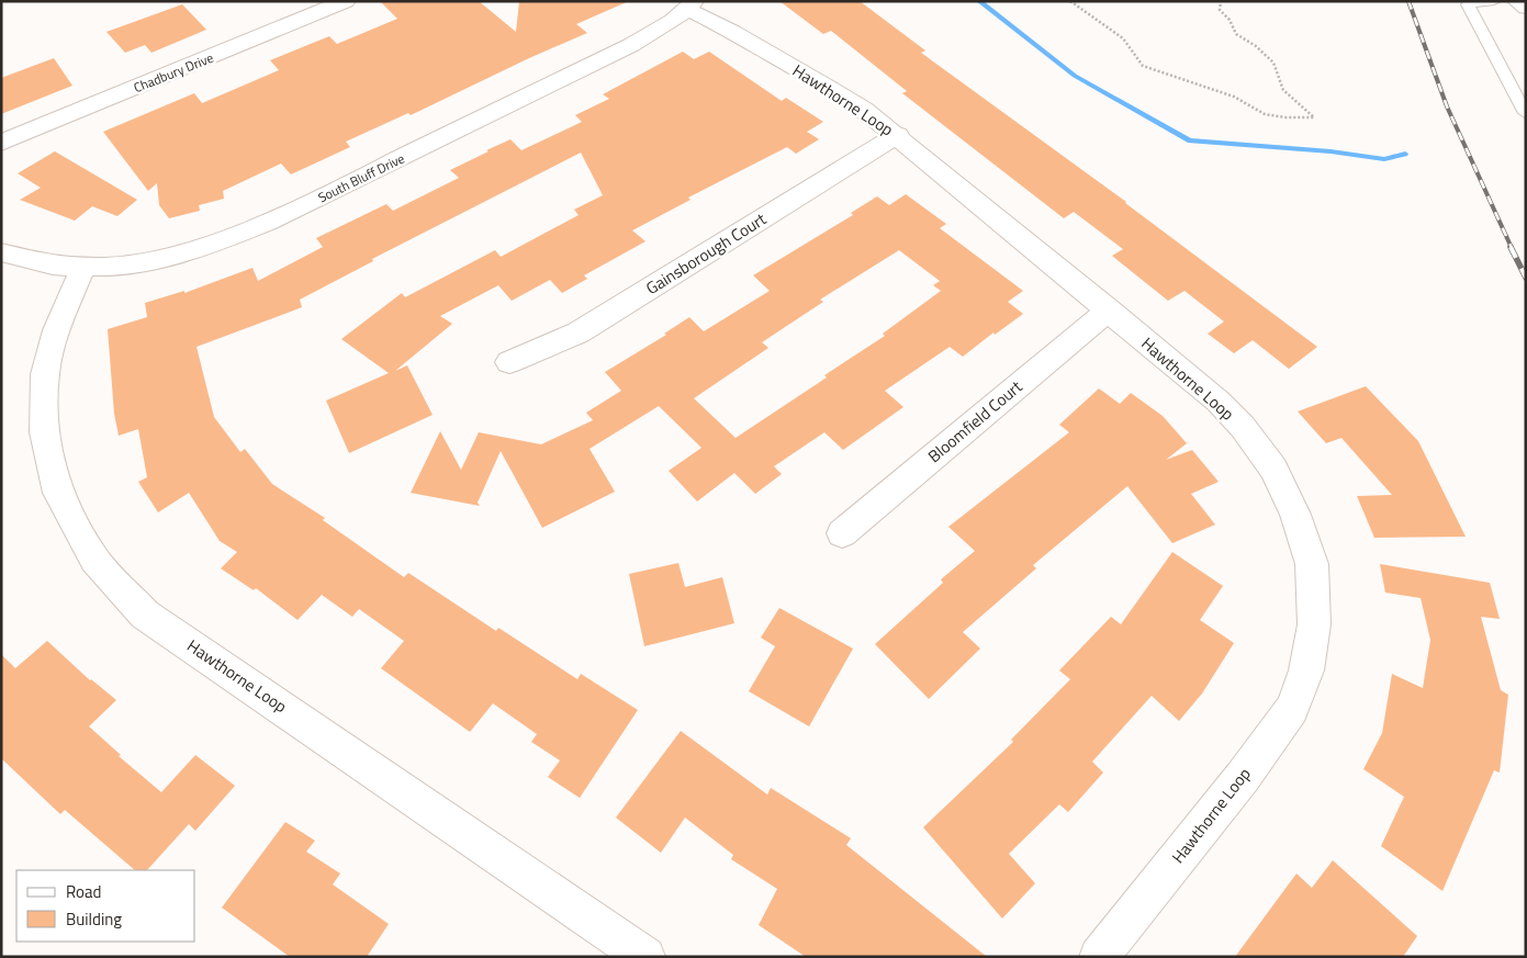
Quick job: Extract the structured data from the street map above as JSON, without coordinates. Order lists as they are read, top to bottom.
{
  "streets": {
    "street": [
      "Chadbury Drive",
      "Hawthorne Loop",
      "South Bluff Drive",
      "Gainsborough Court",
      "Bloomfield Court"
    ]
  },
  "crossings": [
    ["Hawthorne Loop", "South Bluff Drive"],
    ["Hawthorne Loop", "Gainsborough Court"],
    ["Hawthorne Loop", "Bloomfield Court"]
  ],
  "legend": ["Road", "Building"]
}
